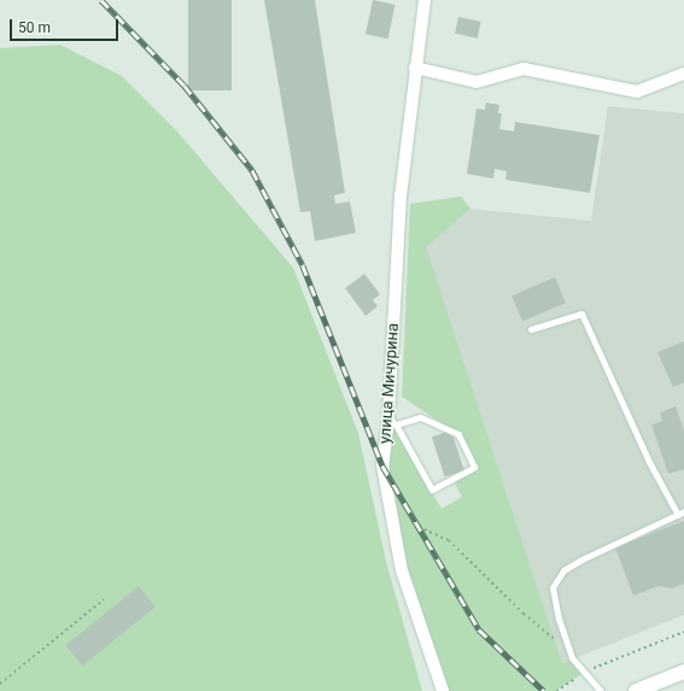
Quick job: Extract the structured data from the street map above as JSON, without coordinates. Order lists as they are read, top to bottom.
{
  "streets": {
    "street": ["улица Мичурина"]
  },
  "scale_bar": "50 m"
}
